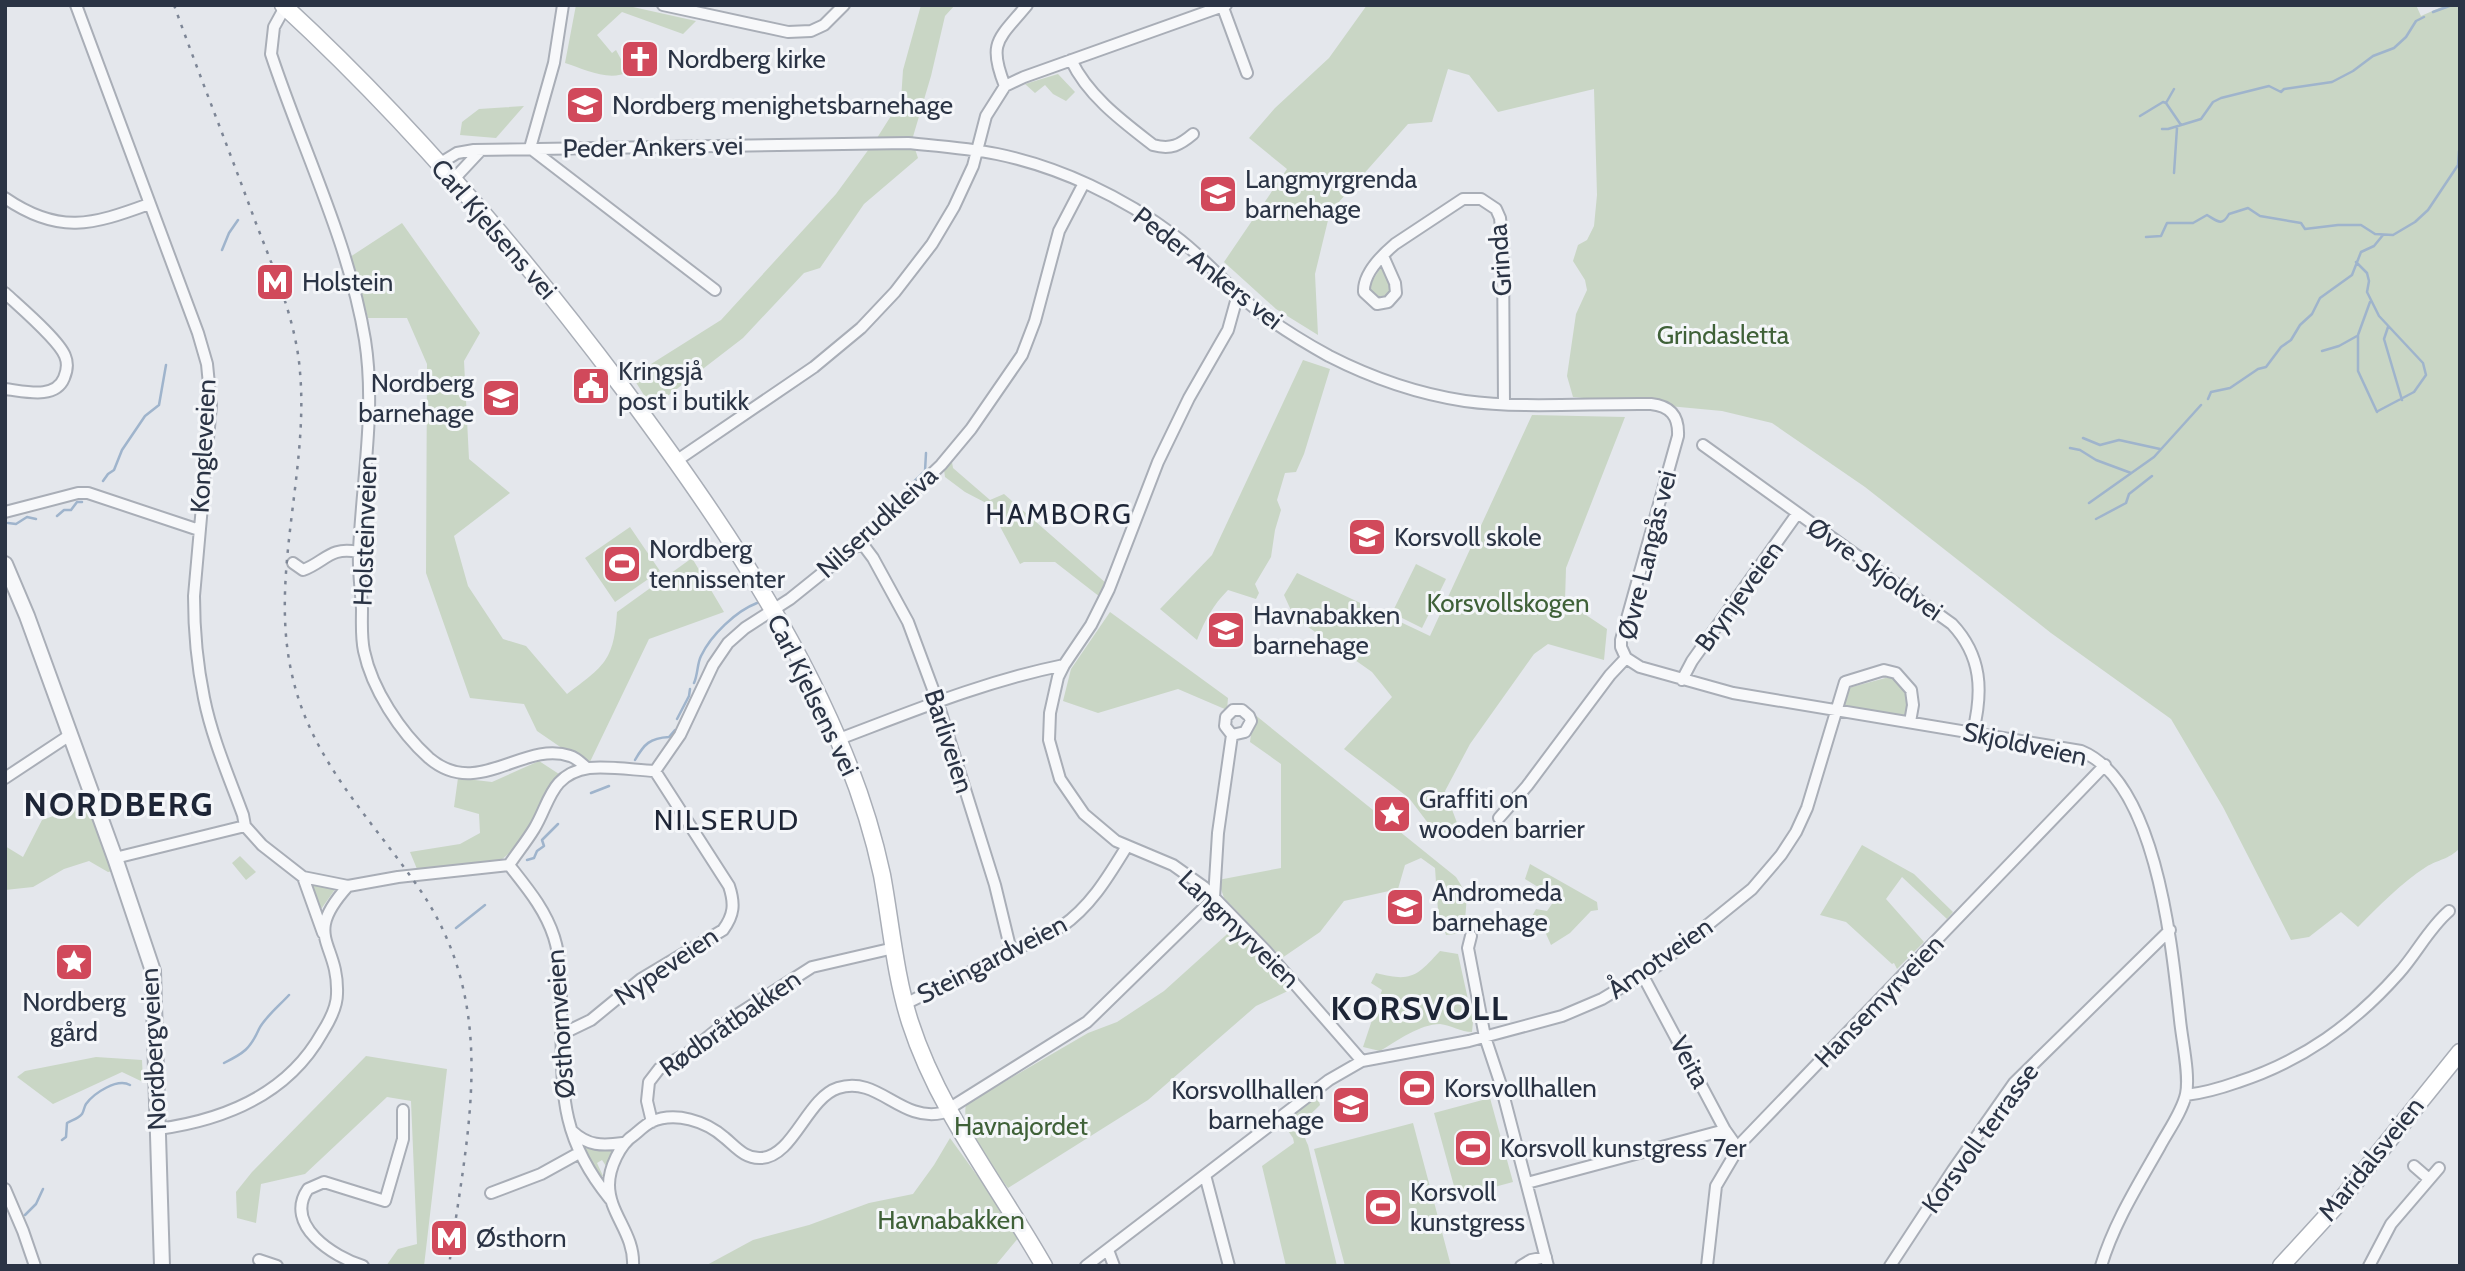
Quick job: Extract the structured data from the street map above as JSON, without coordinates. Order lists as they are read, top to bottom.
{
  "streets": {
    "main road": ["Carl Kjelsens vei", "Maridalsveien"],
    "street": [
      "Peder Ankers vei",
      "Grinda",
      "Kongleveien",
      "Nilserudkleiva",
      "Holsteinveien",
      "Øvre Langås vei",
      "Øvre Skjoldvei",
      "Brynjeveien",
      "Barliveien",
      "Skjoldveien",
      "Langmyrveien",
      "Åmotveien",
      "Steingardveien",
      "Nypeveien",
      "Hansemyrveien",
      "Rødbråtbakken",
      "Østhornveien",
      "Nordbergveien",
      "Veita",
      "Korsvoll terrasse"
    ]
  },
  "crossings": [
    ["Peder Ankers vei", "Carl Kjelsens vei"],
    ["Peder Ankers vei", "Grinda"],
    ["Peder Ankers vei", "Nilserudkleiva"],
    ["Peder Ankers vei", "Øvre Langås vei"],
    ["Peder Ankers vei", "Langmyrveien"],
    ["Carl Kjelsens vei", "Nilserudkleiva"],
    ["Carl Kjelsens vei", "Holsteinveien"],
    ["Carl Kjelsens vei", "Steingardveien"],
    ["Carl Kjelsens vei", "Rødbråtbakken"],
    ["Nilserudkleiva", "Barliveien"],
    ["Nilserudkleiva", "Nypeveien"],
    ["Øvre Langås vei", "Skjoldveien"],
    ["Øvre Skjoldvei", "Brynjeveien"],
    ["Øvre Skjoldvei", "Skjoldveien"],
    ["Brynjeveien", "Skjoldveien"],
    ["Barliveien", "Steingardveien"],
    ["Skjoldveien", "Åmotveien"],
    ["Skjoldveien", "Hansemyrveien"],
    ["Skjoldveien", "Korsvoll terrasse"],
    ["Langmyrveien", "Åmotveien"],
    ["Langmyrveien", "Steingardveien"],
    ["Åmotveien", "Veita"],
    ["Nypeveien", "Østhornveien"],
    ["Hansemyrveien", "Veita"]
  ],
  "districts": [
    "HAMBORG",
    "NORDBERG",
    "NILSERUD",
    "KORSVOLL"
  ],
  "parks": [
    "Grindasletta",
    "Korsvollskogen",
    "Havnajordet",
    "Havnabakken"
  ],
  "places": {
    "church": ["Nordberg kirke"],
    "school or university": [
      "Nordberg menighetsbarnehage",
      "Langmyrgrenda barnehage",
      "Nordberg barnehage",
      "Korsvoll skole",
      "Havnabakken barnehage",
      "Andromeda barnehage",
      "Korsvollhallen barnehage"
    ],
    "metro station": ["Holstein", "Østhorn"],
    "public building": ["Kringsjå post i butikk"],
    "sports": [
      "Nordberg tennissenter",
      "Korsvollhallen",
      "Korsvoll kunstgress 7er",
      "Korsvoll kunstgress"
    ],
    "place": ["Graffiti on wooden barrier", "Nordberg gård"]
  }
}
